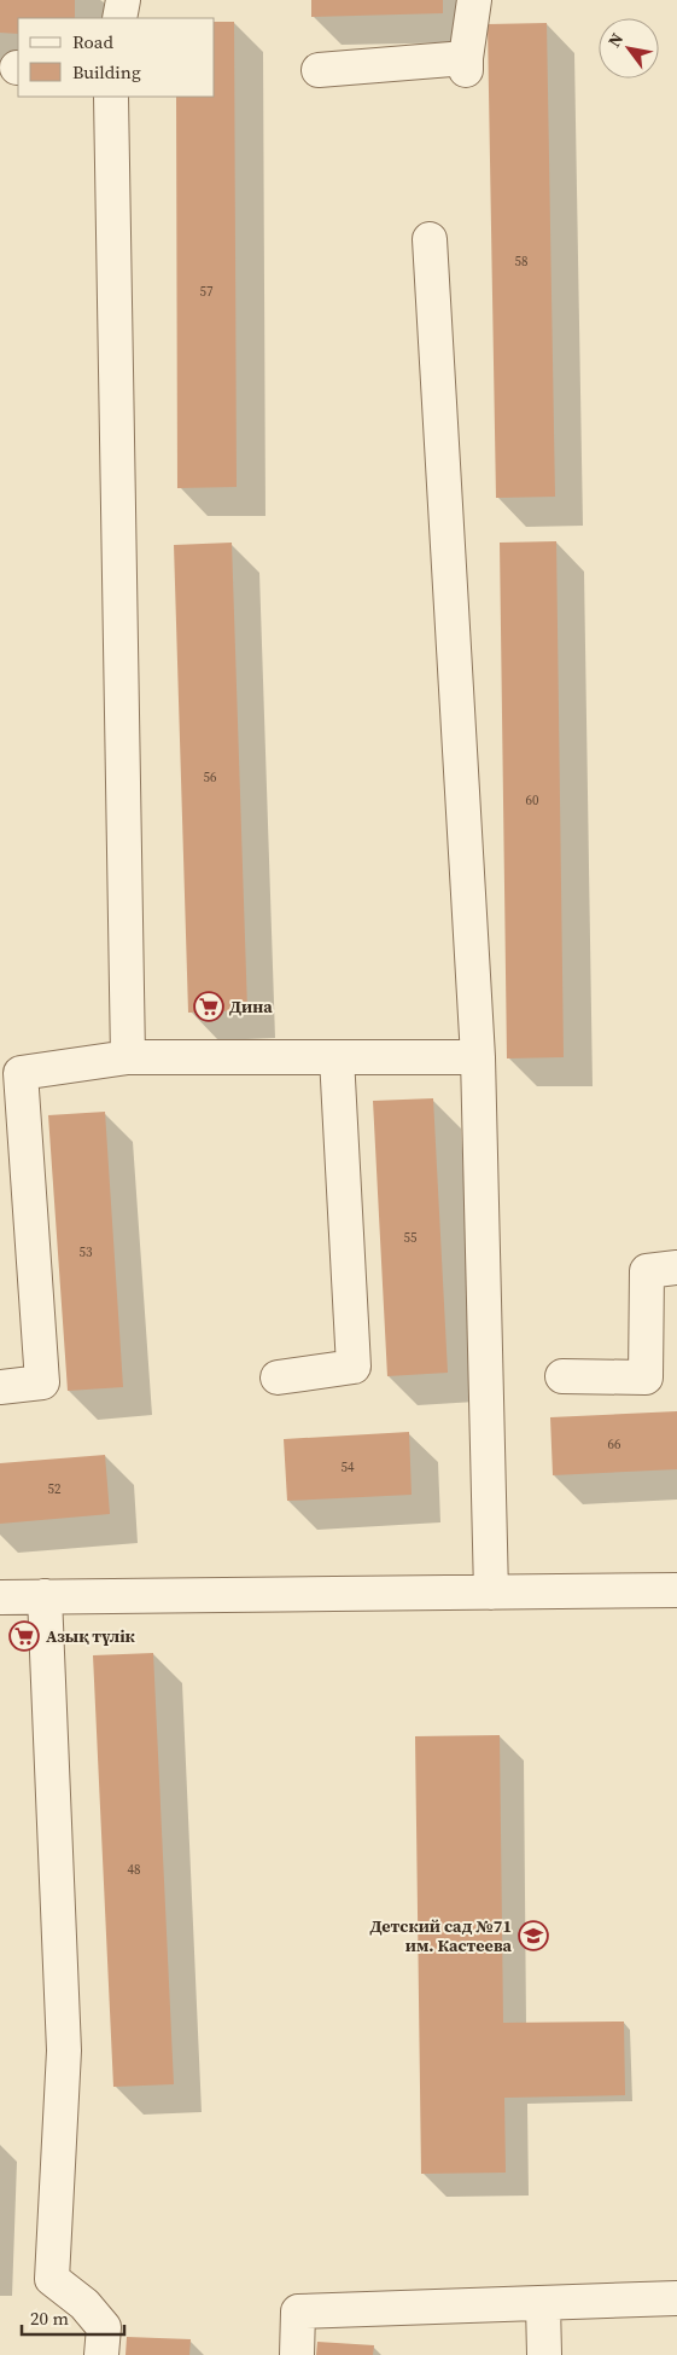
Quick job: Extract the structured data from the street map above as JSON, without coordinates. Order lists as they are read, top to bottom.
{
  "places": {
    "supermarket": ["Дина", "Азық түлік"],
    "school or university": ["Детский сад №71 им. Кастеева"]
  },
  "house_numbers": [
    "58",
    "57",
    "56",
    "60",
    "55",
    "53",
    "66",
    "54",
    "52",
    "48"
  ],
  "legend": ["Road", "Building"],
  "scale_bar": "20 m",
  "north": "top left"
}
